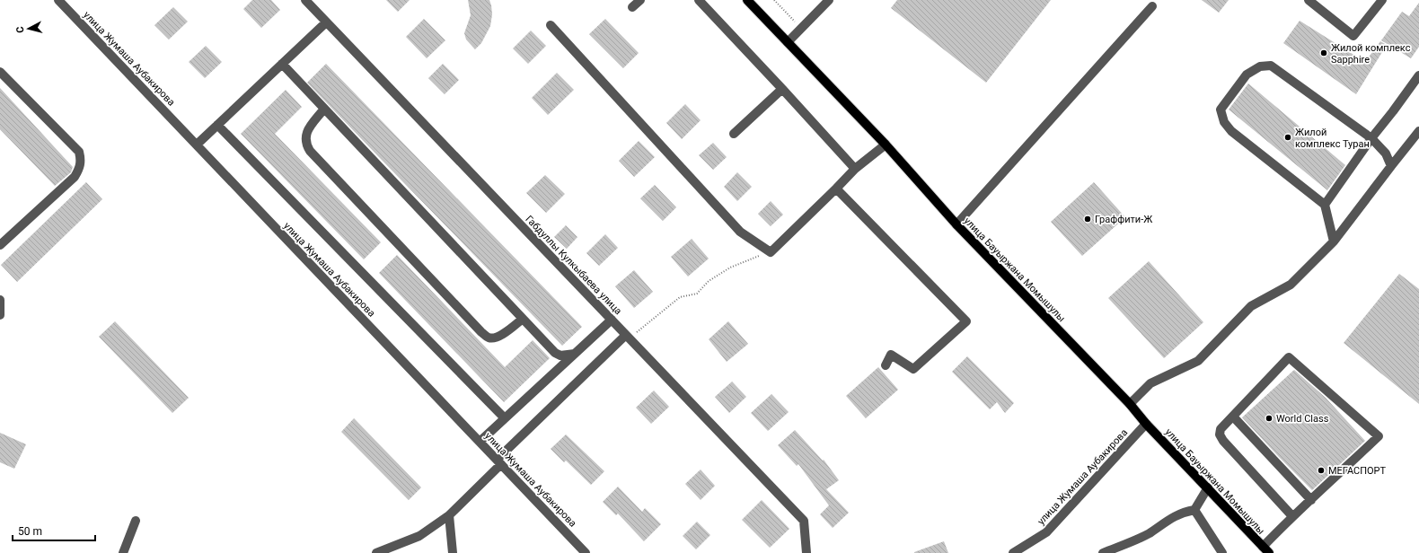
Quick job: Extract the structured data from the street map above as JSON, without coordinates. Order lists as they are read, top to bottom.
{
  "streets": {
    "main road": ["улица Бауыржана Момышулы"],
    "street": ["улица Жумаша Аубакирова", "Габдуллы Кулкыбаева улица"]
  },
  "crossings": [
    ["улица Жумаша Аубакирова", "улица Бауыржана Момышулы"]
  ],
  "places": [
    "Жилой комплекс Sapphire",
    "Жилой комплекс Туран",
    "Граффити-Ж",
    "World Class",
    "МЕГАСПОРТ"
  ],
  "scale_bar": "50 m",
  "north": "left"
}
